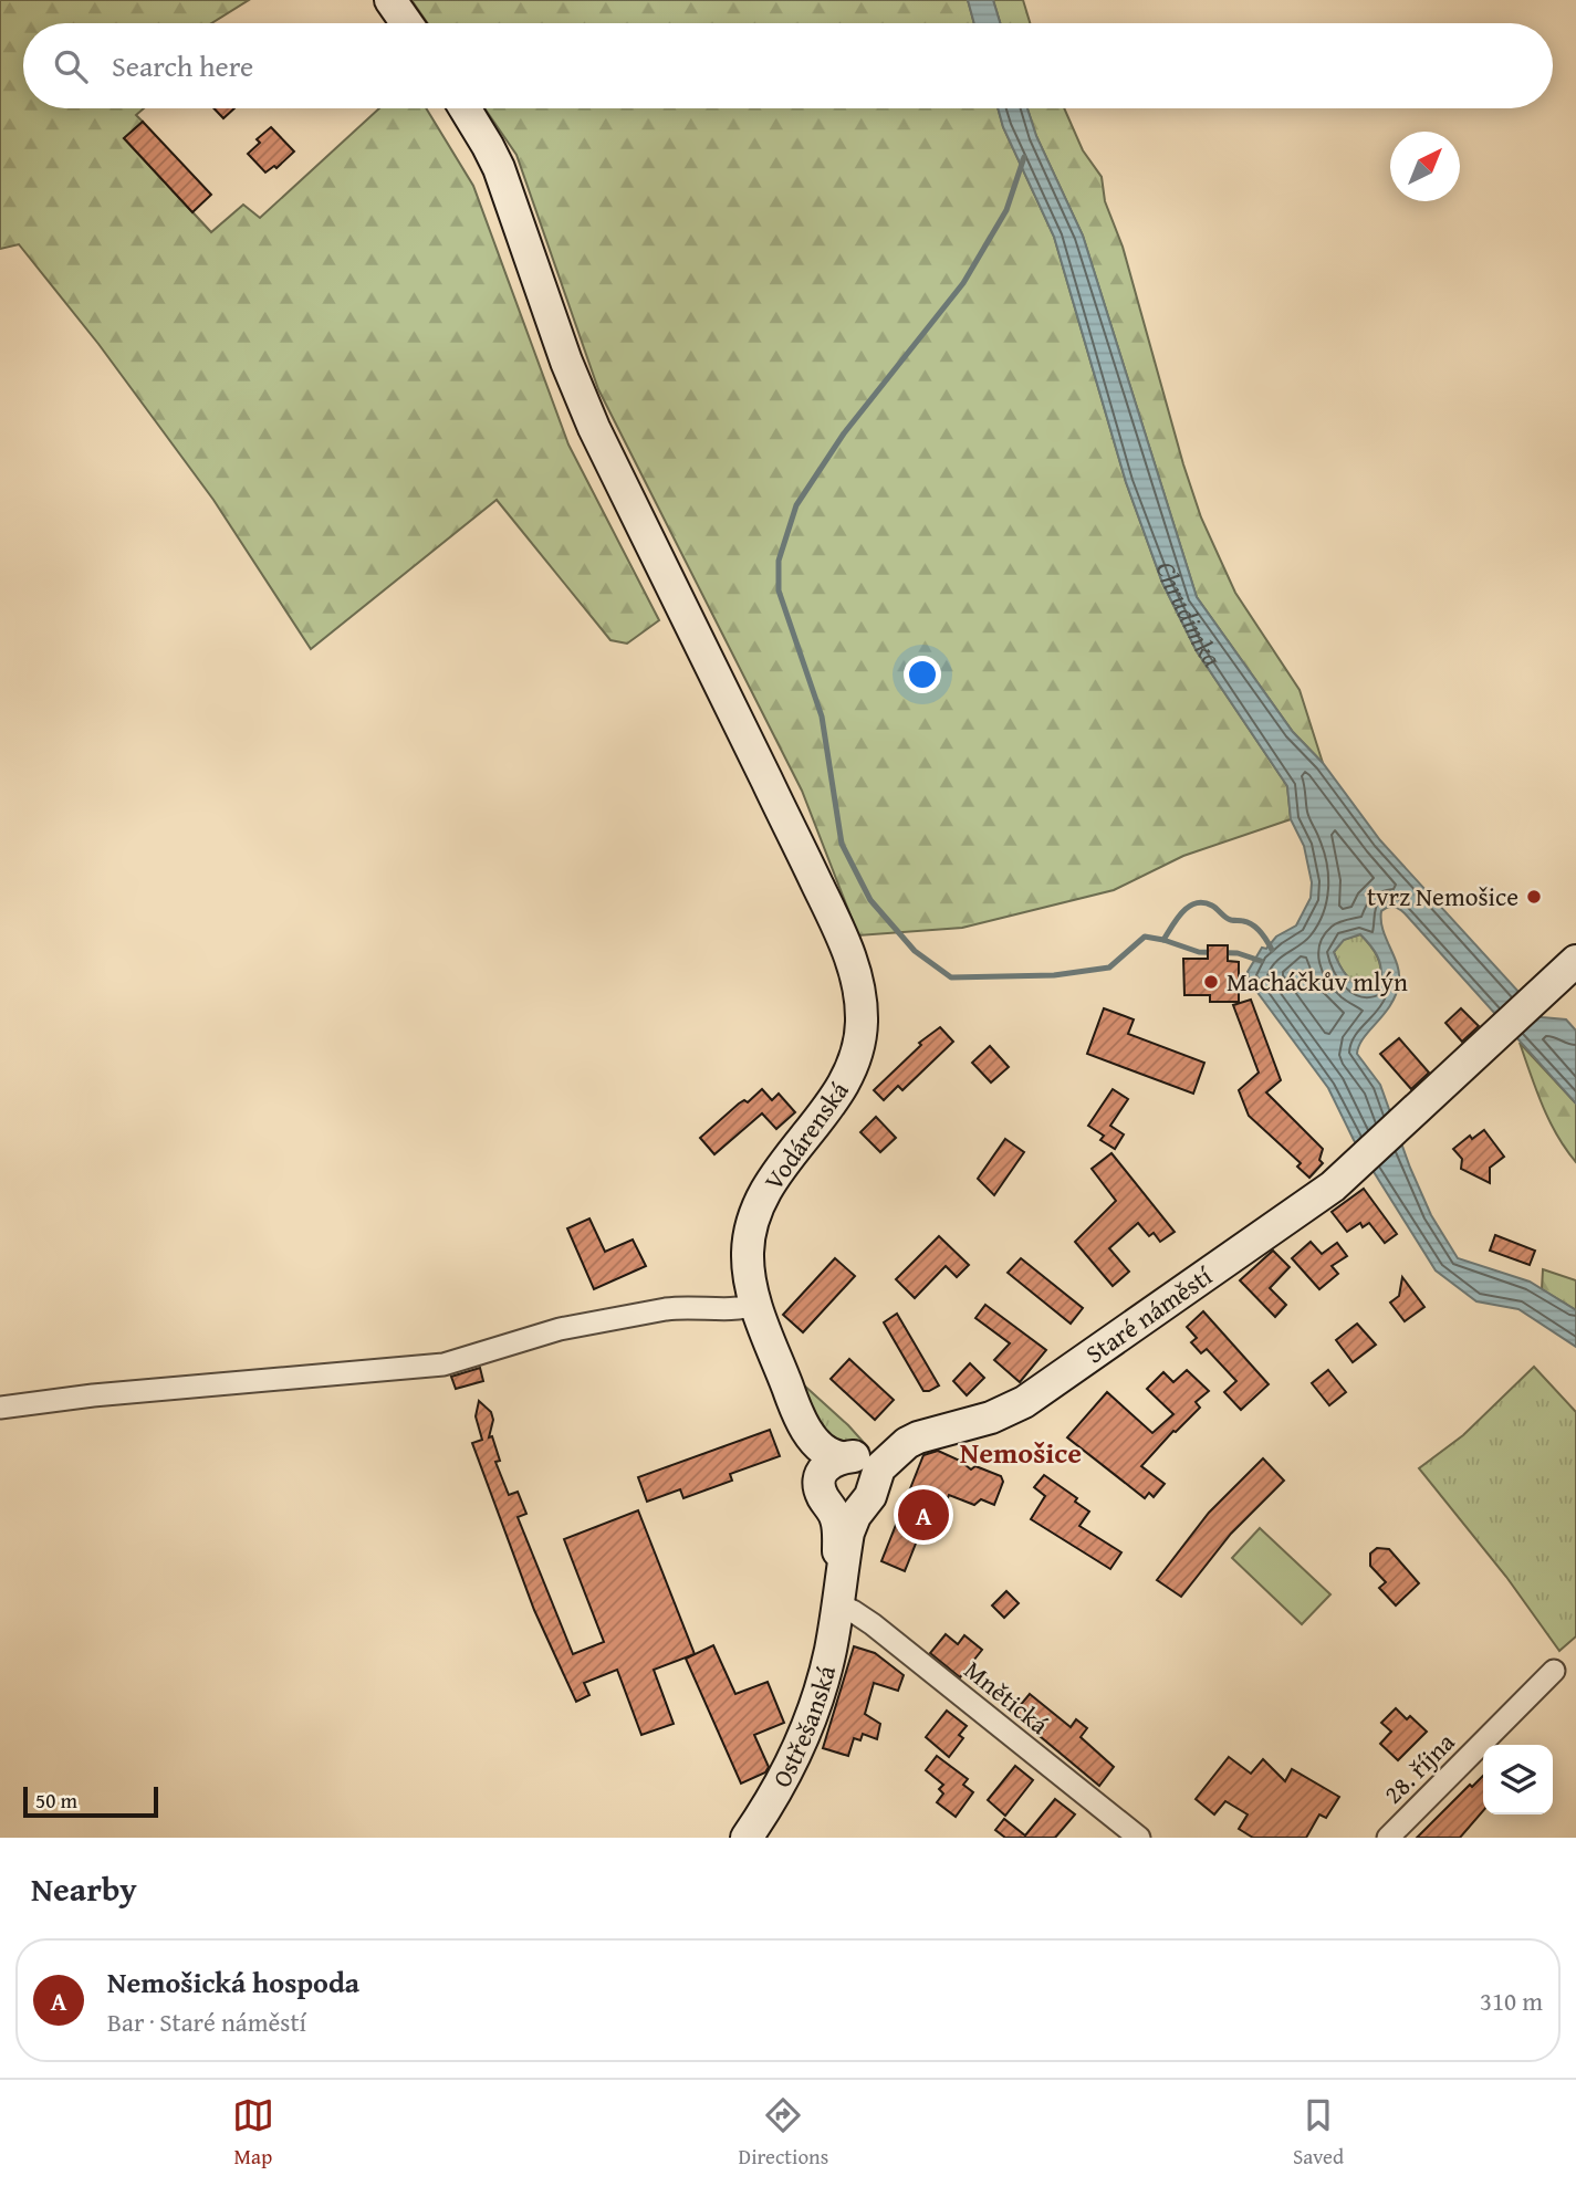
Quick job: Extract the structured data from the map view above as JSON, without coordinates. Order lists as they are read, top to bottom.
{
  "streets": {
    "street": [
      "Vodárenská",
      "Staré náměstí",
      "Mnětická",
      "Ostřešanská",
      "28. října"
    ]
  },
  "crossings": [
    ["Vodárenská", "Staré náměstí"],
    ["Staré náměstí", "Mnětická"],
    ["Staré náměstí", "Ostřešanská"],
    ["Mnětická", "Ostřešanská"]
  ],
  "districts": ["Nemošice"],
  "water": ["Chrudimka"],
  "places": ["tvrz Nemošice", "Macháčkův mlýn"],
  "scale_bar": "50 m",
  "north": "top right",
  "page": {
    "search": "Search here",
    "pins": "A",
    "scale": "50 m",
    "heading": "Nearby",
    "list": [
      {
        "mark": "A",
        "name": "Nemošická hospoda",
        "note": "Bar · Staré náměstí",
        "value": "310 m"
      }
    ],
    "nav": ["Map", "Directions", "Saved"]
  }
}
